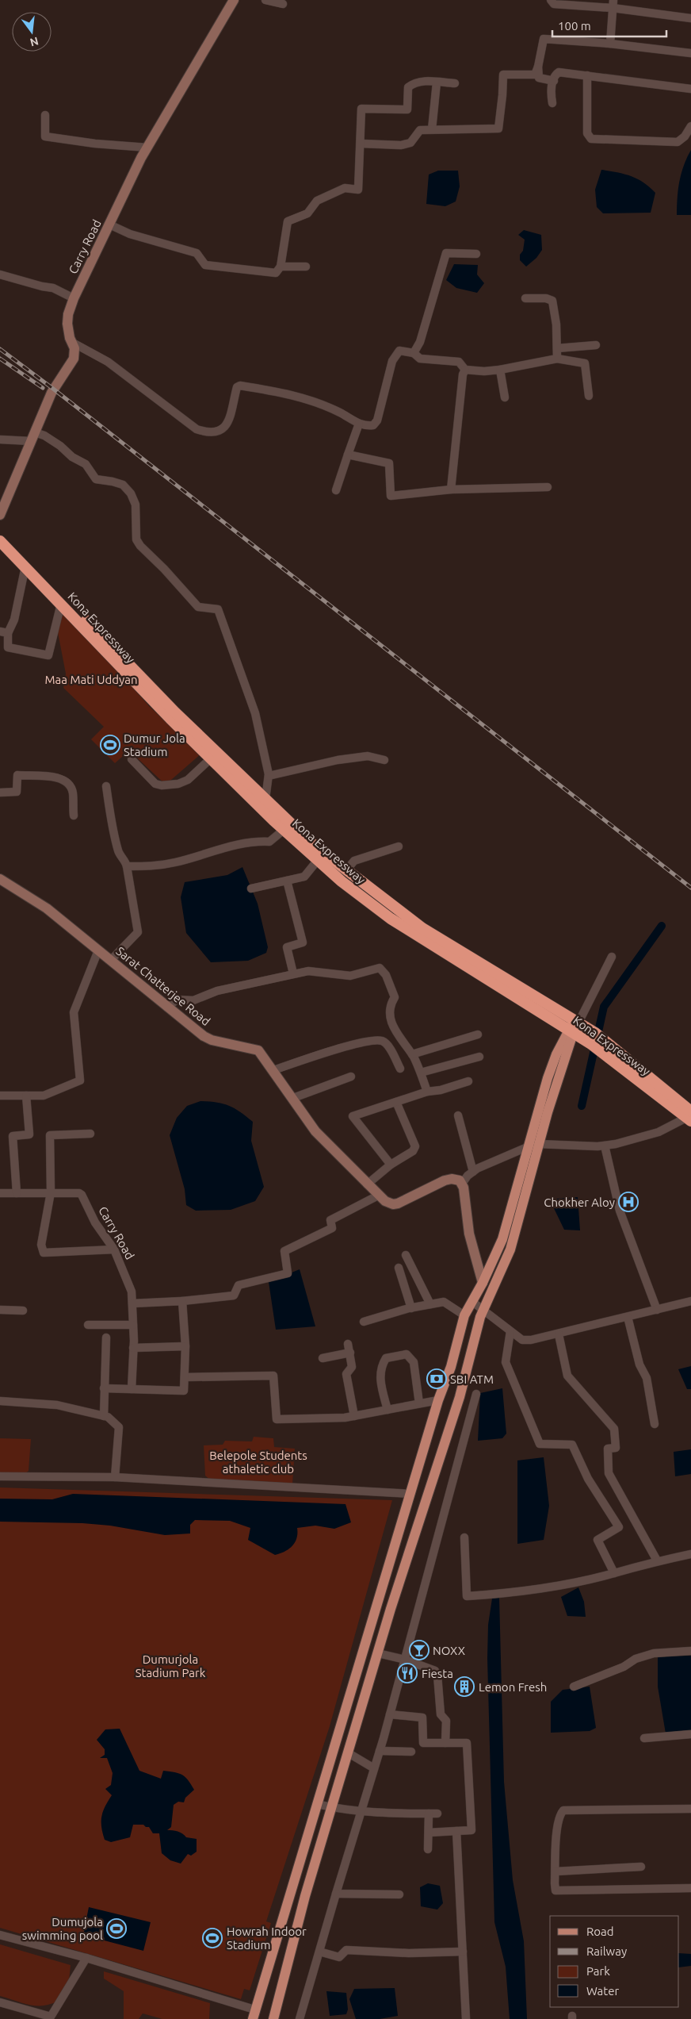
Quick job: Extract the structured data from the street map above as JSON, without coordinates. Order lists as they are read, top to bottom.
{
  "streets": {
    "highway": ["Kona Expressway"],
    "main road": ["Carry Road", "Sarat Chatterjee Road"]
  },
  "parks": ["Maa Mati Uddyan", "Belepole Students athaletic club", "Dumurjola Stadium Park"],
  "places": {
    "sports": ["Dumur Jola Stadium", "Dumujola swimming pool", "Howrah Indoor Stadium"],
    "hospital": ["Chokher Aloy"],
    "bank": ["SBI ATM"],
    "bar": ["NOXX"],
    "restaurant": ["Fiesta"],
    "building": ["Lemon Fresh"]
  },
  "legend": [
    "Road",
    "Railway",
    "Park",
    "Water"
  ],
  "scale_bar": "100 m",
  "north": "bottom"
}
